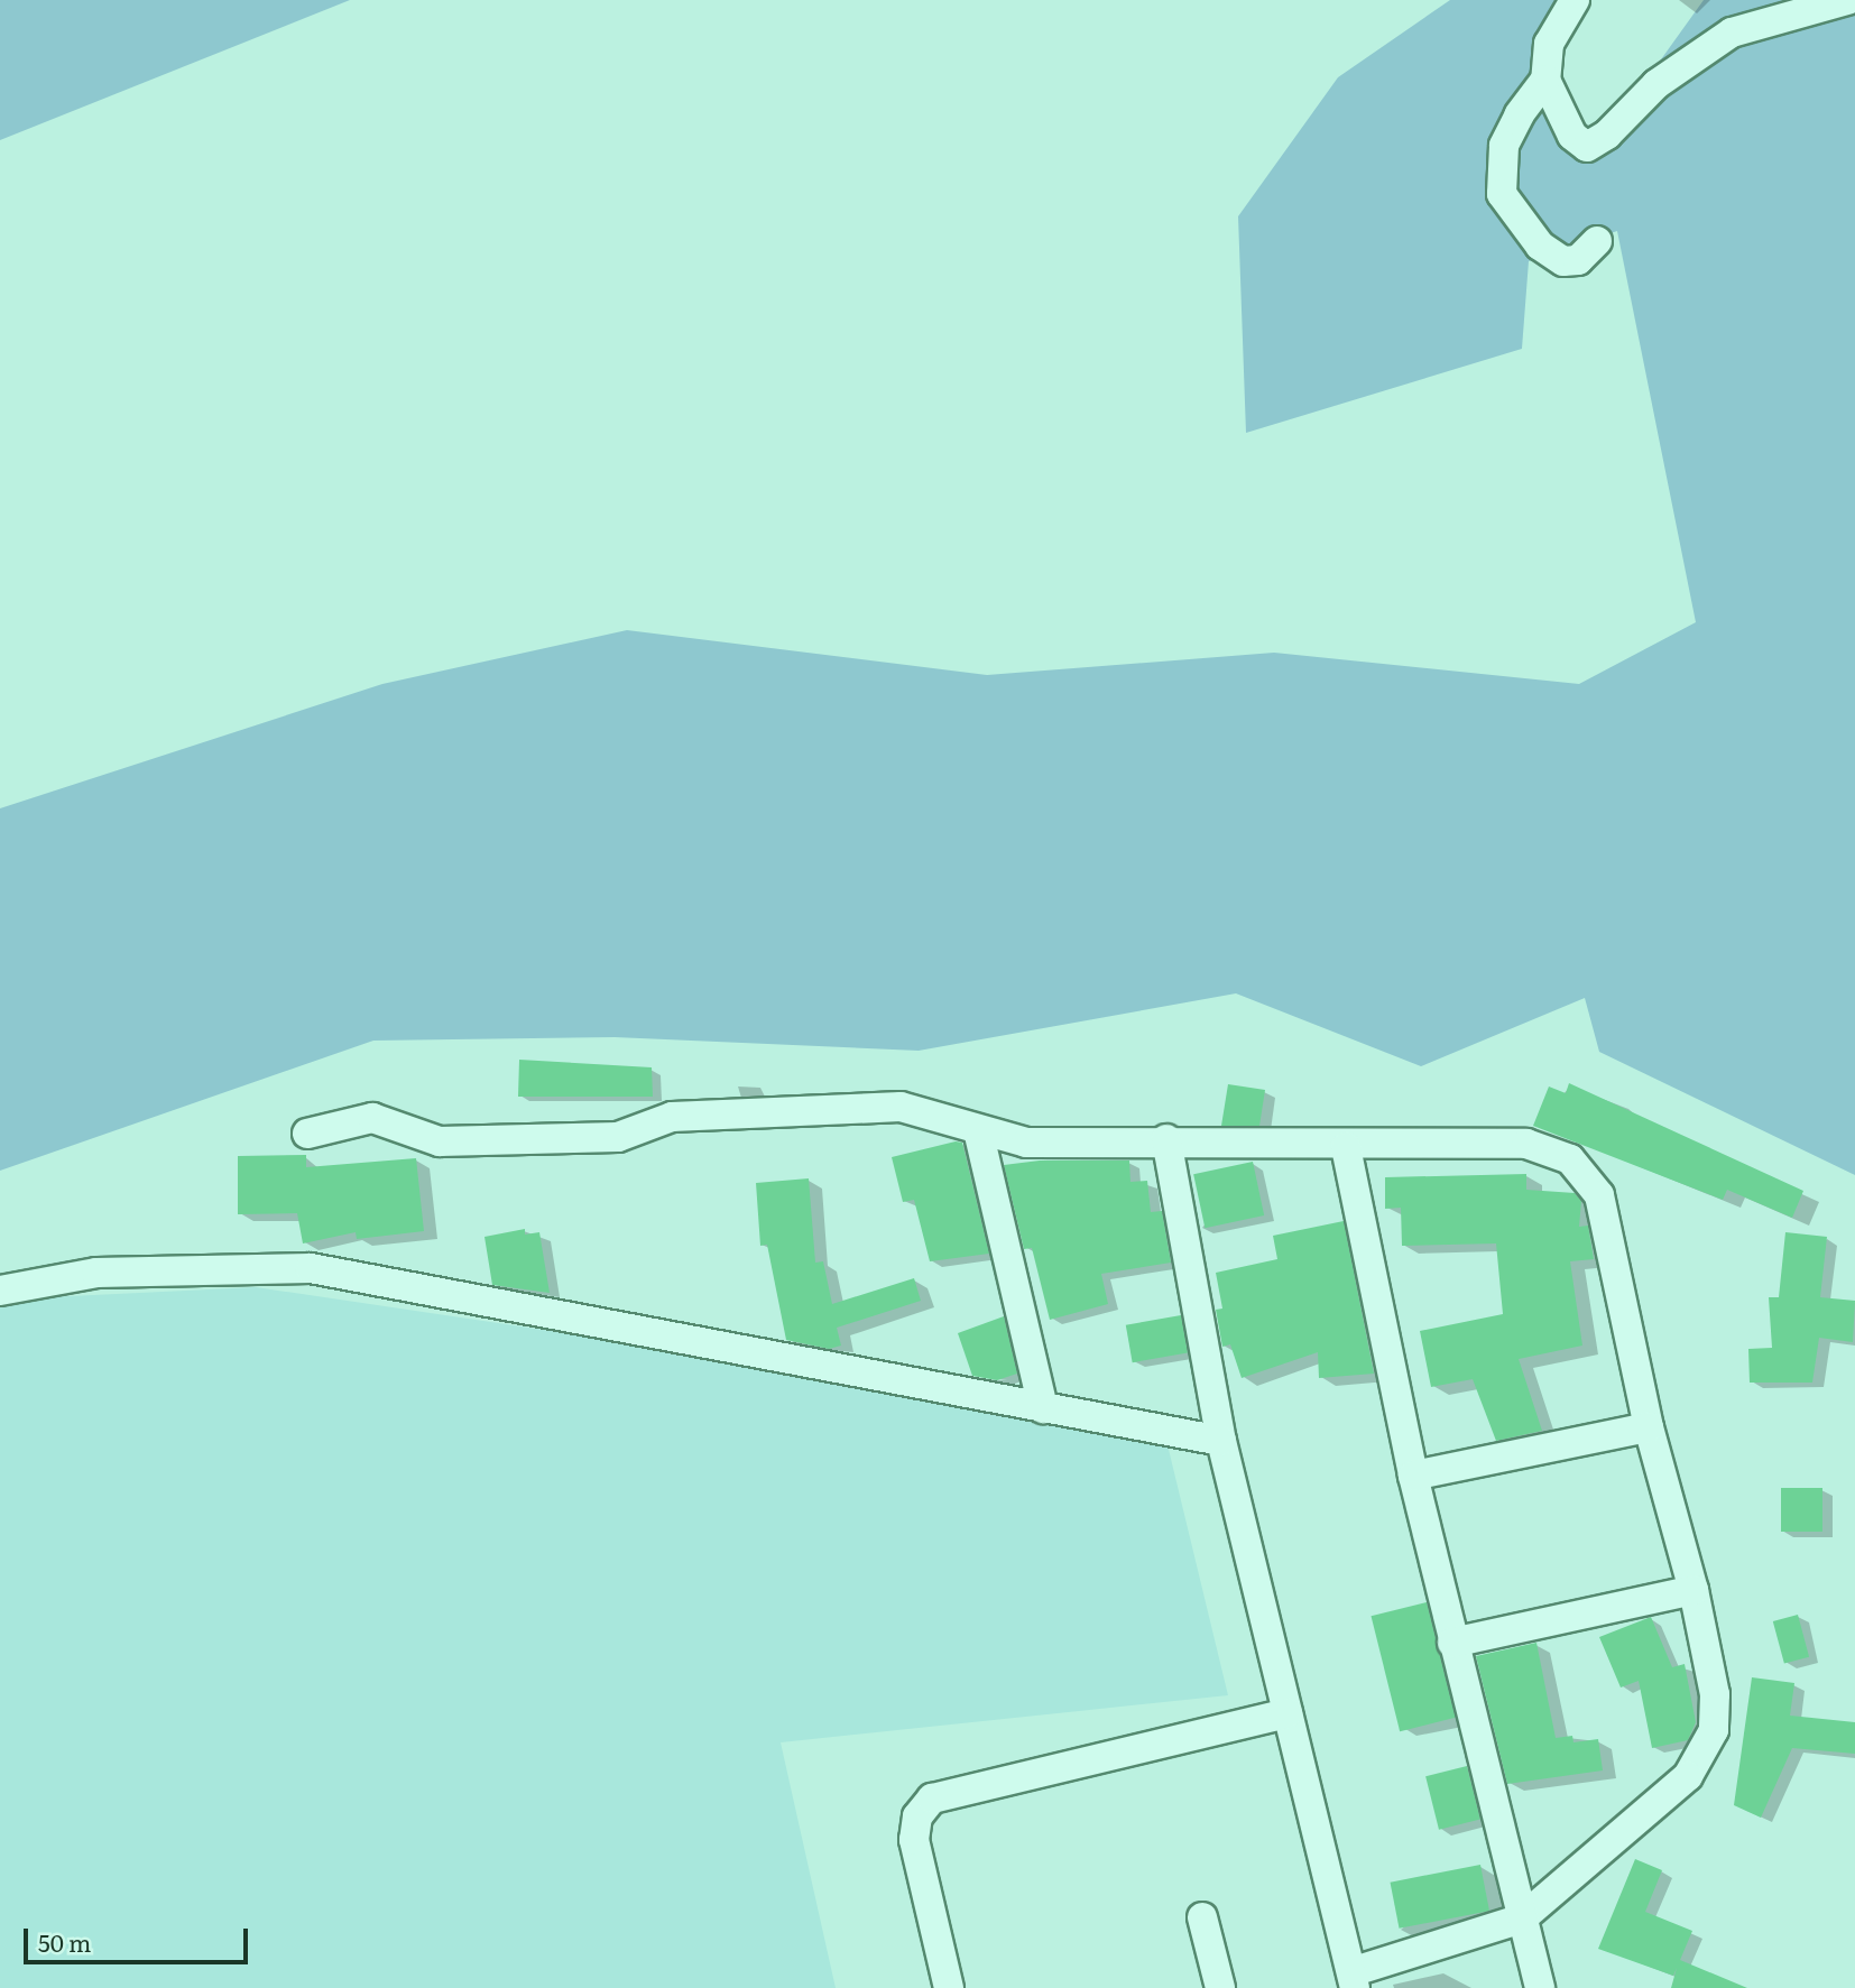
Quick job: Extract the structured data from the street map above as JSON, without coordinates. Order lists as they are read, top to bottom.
{
  "scale_bar": "50 m"
}
